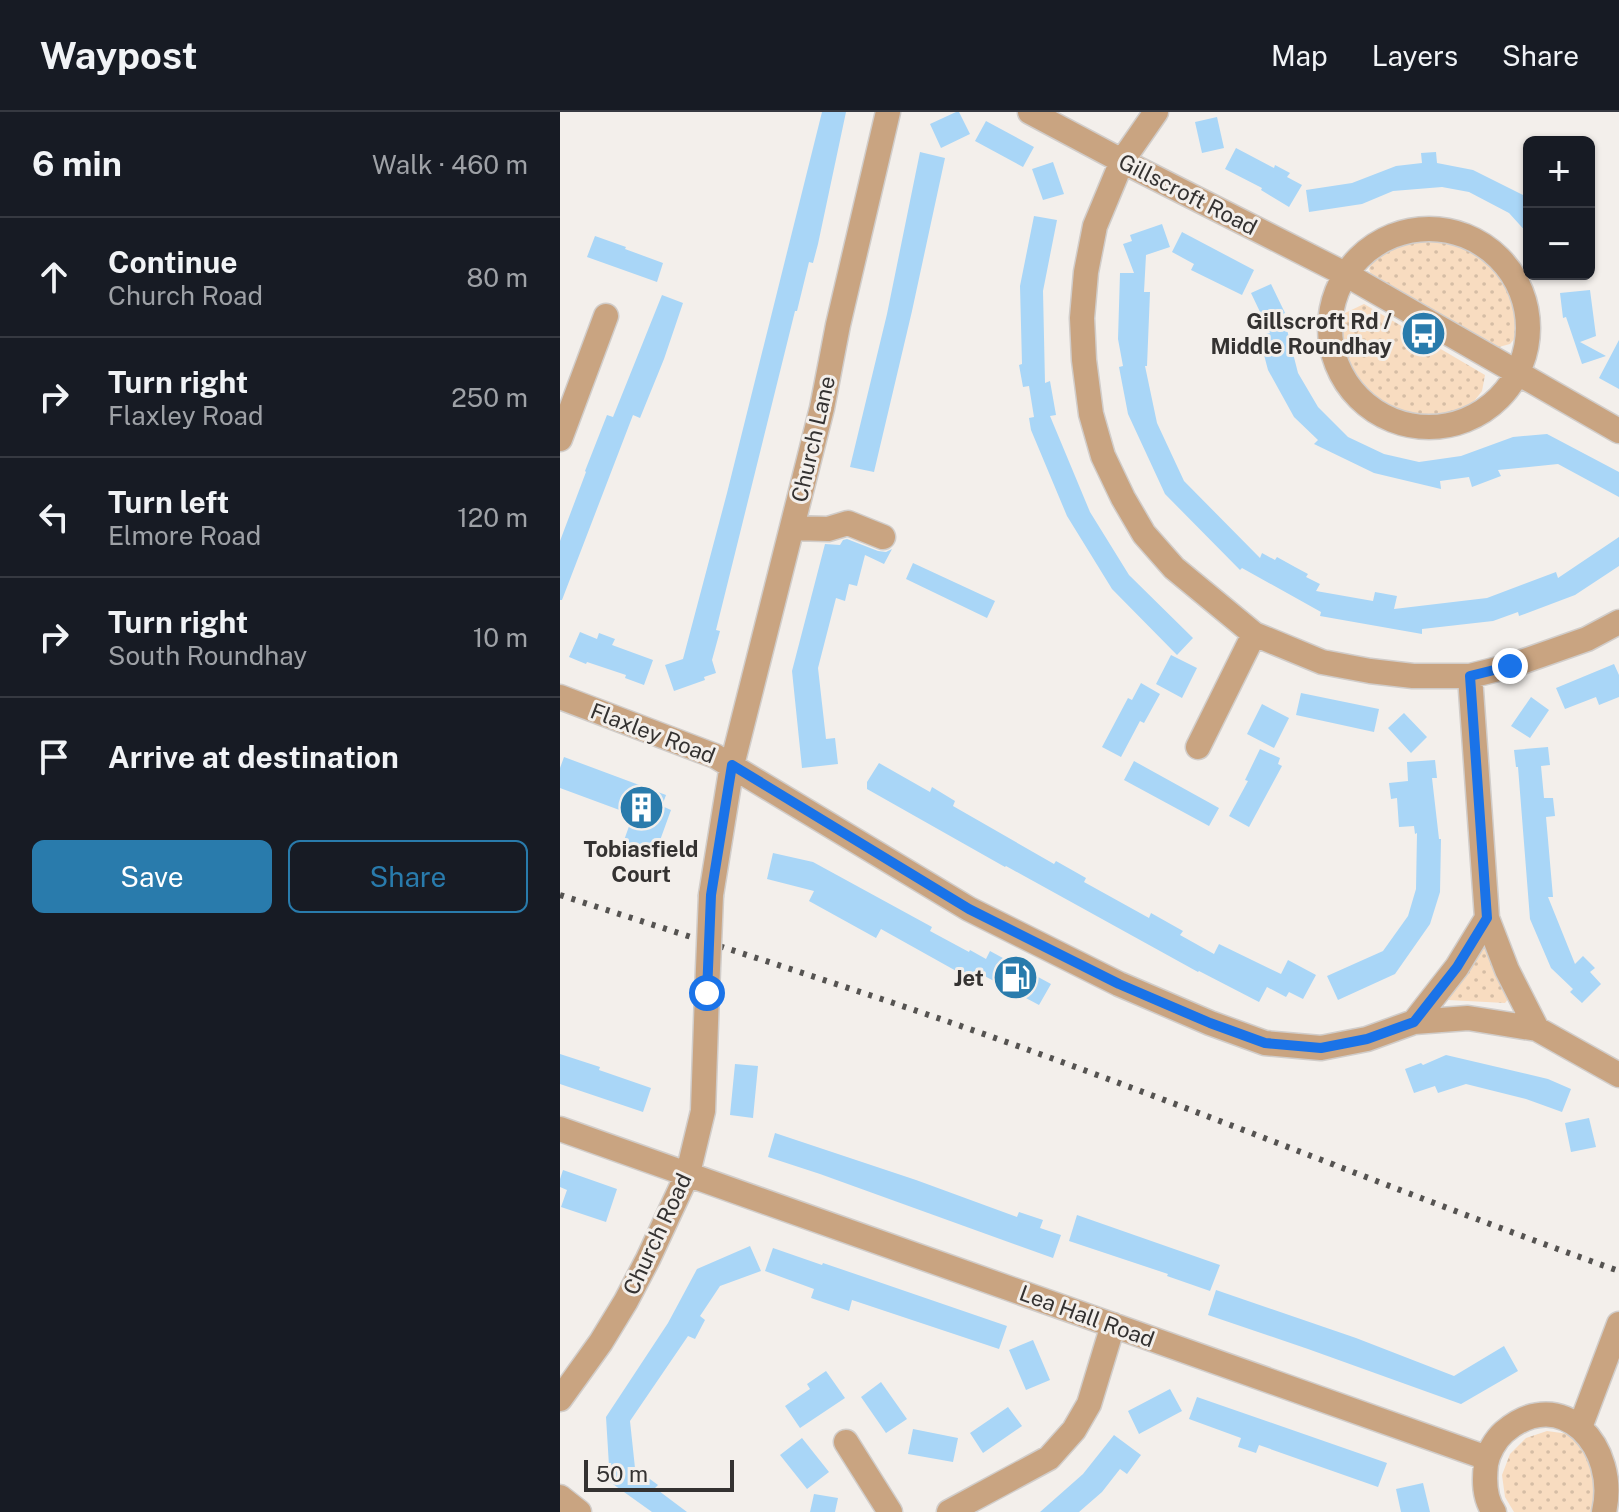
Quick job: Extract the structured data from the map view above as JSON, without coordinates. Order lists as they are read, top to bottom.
{
  "streets": {
    "street": [
      "Gillscroft Road",
      "Church Lane",
      "Flaxley Road",
      "Church Road",
      "Lea Hall Road"
    ]
  },
  "crossings": [
    ["Church Lane", "Flaxley Road"],
    ["Church Lane", "Church Road"],
    ["Flaxley Road", "Church Road"],
    ["Church Road", "Lea Hall Road"]
  ],
  "places": {
    "bus stop": ["Gillscroft Rd / Middle Roundhay"],
    "building": ["Tobiasfield Court"],
    "fuel station": ["Jet"]
  },
  "scale_bar": "50 m",
  "page": {
    "header": "Waypost",
    "nav": ["Map", "Layers", "Share"],
    "heading": ["6 min", "Walk · 460 m"],
    "map_buttons": ["+", "−"],
    "list": [
      ["Continue", "Church Road", "80 m"],
      ["Turn right", "Flaxley Road", "250 m"],
      ["Turn left", "Elmore Road", "120 m"],
      ["Turn right", "South Roundhay", "10 m"],
      "Arrive at destination"
    ],
    "buttons": ["Save", "Share"],
    "scale": "50 m"
  }
}
